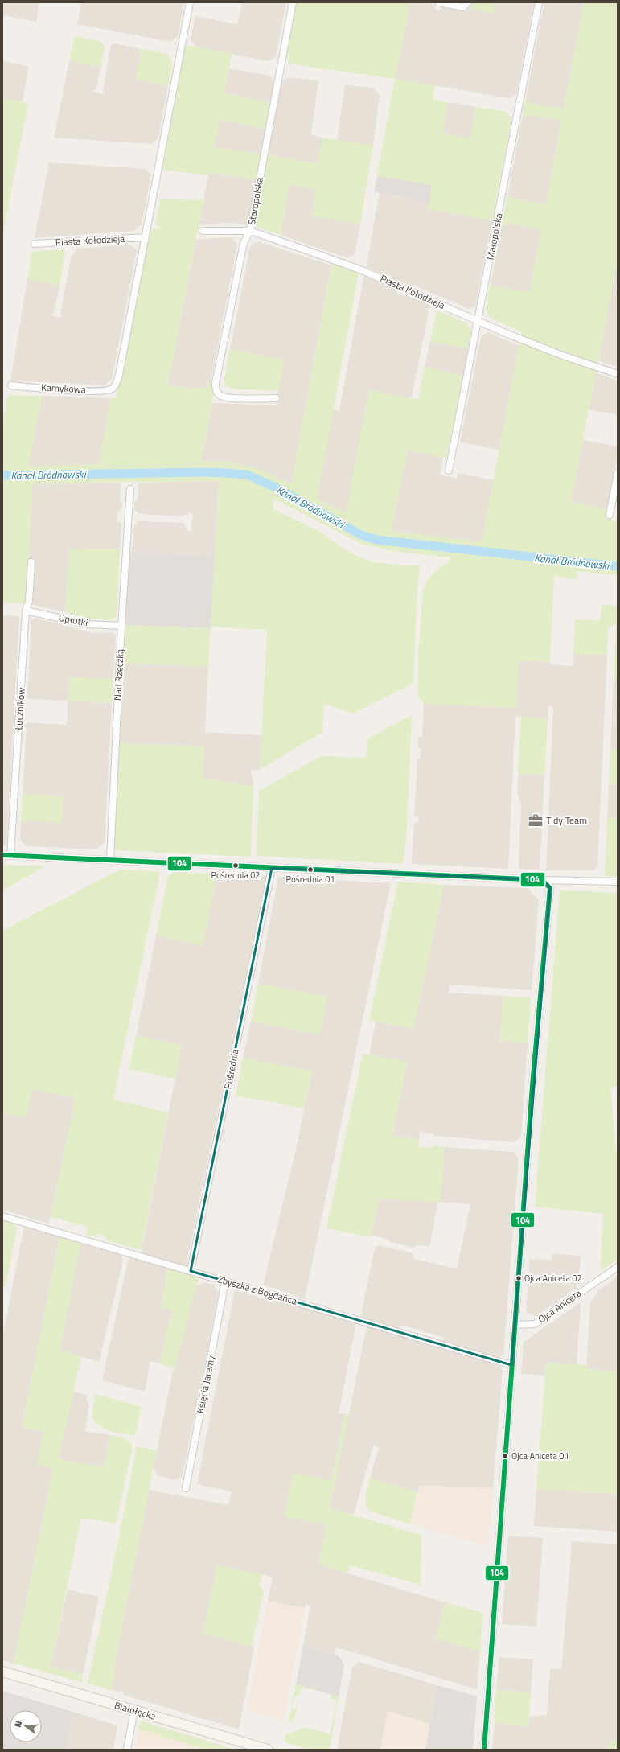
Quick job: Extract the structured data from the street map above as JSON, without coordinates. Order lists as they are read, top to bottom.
{
  "streets": {
    "street": [
      "Staropolska",
      "Małopolska",
      "Piasta Kołodzieja",
      "Kamykowa",
      "Opłotki",
      "Nad Rzeczką",
      "Łuczników",
      "Pośrednia",
      "Zbyszka z Bogdańca",
      "Ojca Aniceta",
      "Księcia Jaremy",
      "Białołęcka"
    ]
  },
  "crossings": [
    ["Staropolska", "Piasta Kołodzieja"],
    ["Małopolska", "Piasta Kołodzieja"],
    ["Piasta Kołodzieja", "Kamykowa"],
    ["Opłotki", "Nad Rzeczką"],
    ["Opłotki", "Łuczników"],
    ["Pośrednia", "Zbyszka z Bogdańca"],
    ["Zbyszka z Bogdańca", "Księcia Jaremy"]
  ],
  "water": ["Kanał Bródnowski"],
  "places": {
    "office": ["Tidy Team"],
    "other": [
      "Pośrednia 02",
      "Pośrednia 01",
      "Ojca Aniceta 02",
      "Ojca Aniceta 01"
    ]
  },
  "lines": ["transit line 104"],
  "north": "left"
}
